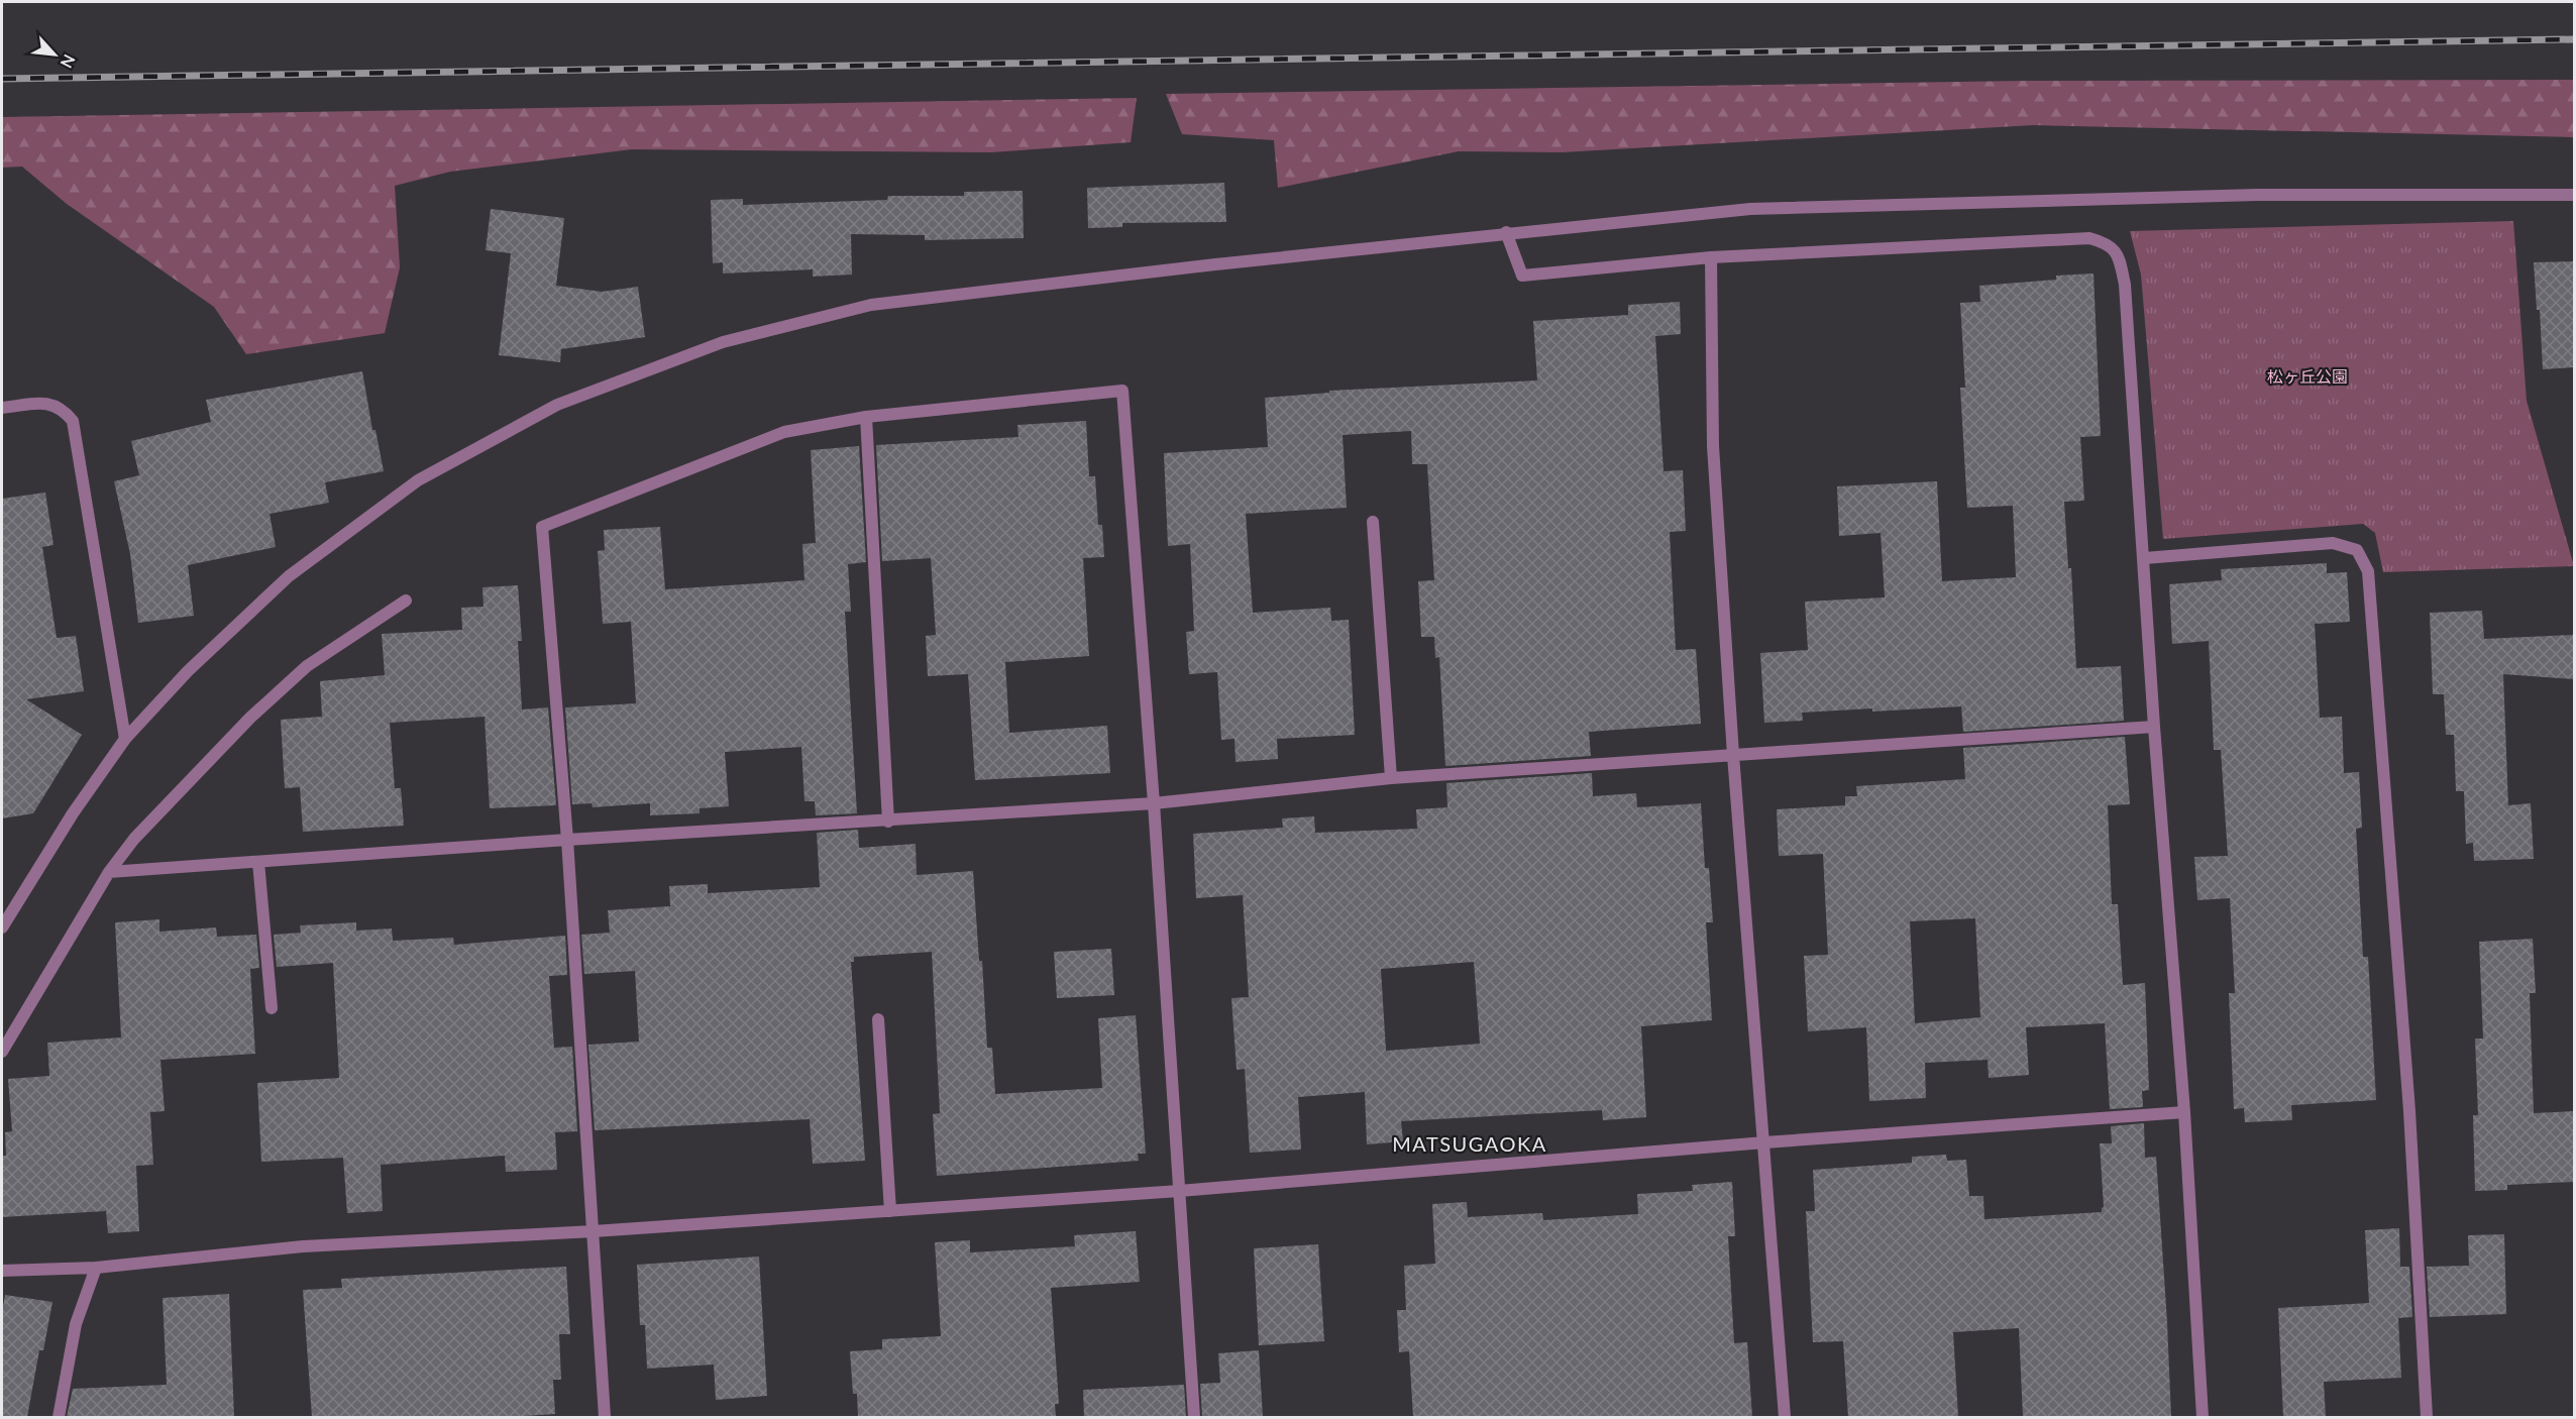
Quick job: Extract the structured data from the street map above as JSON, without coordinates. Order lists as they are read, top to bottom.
{
  "districts": ["MATSUGAOKA"],
  "parks": ["松ヶ丘公園"],
  "north": "bottom right"
}
